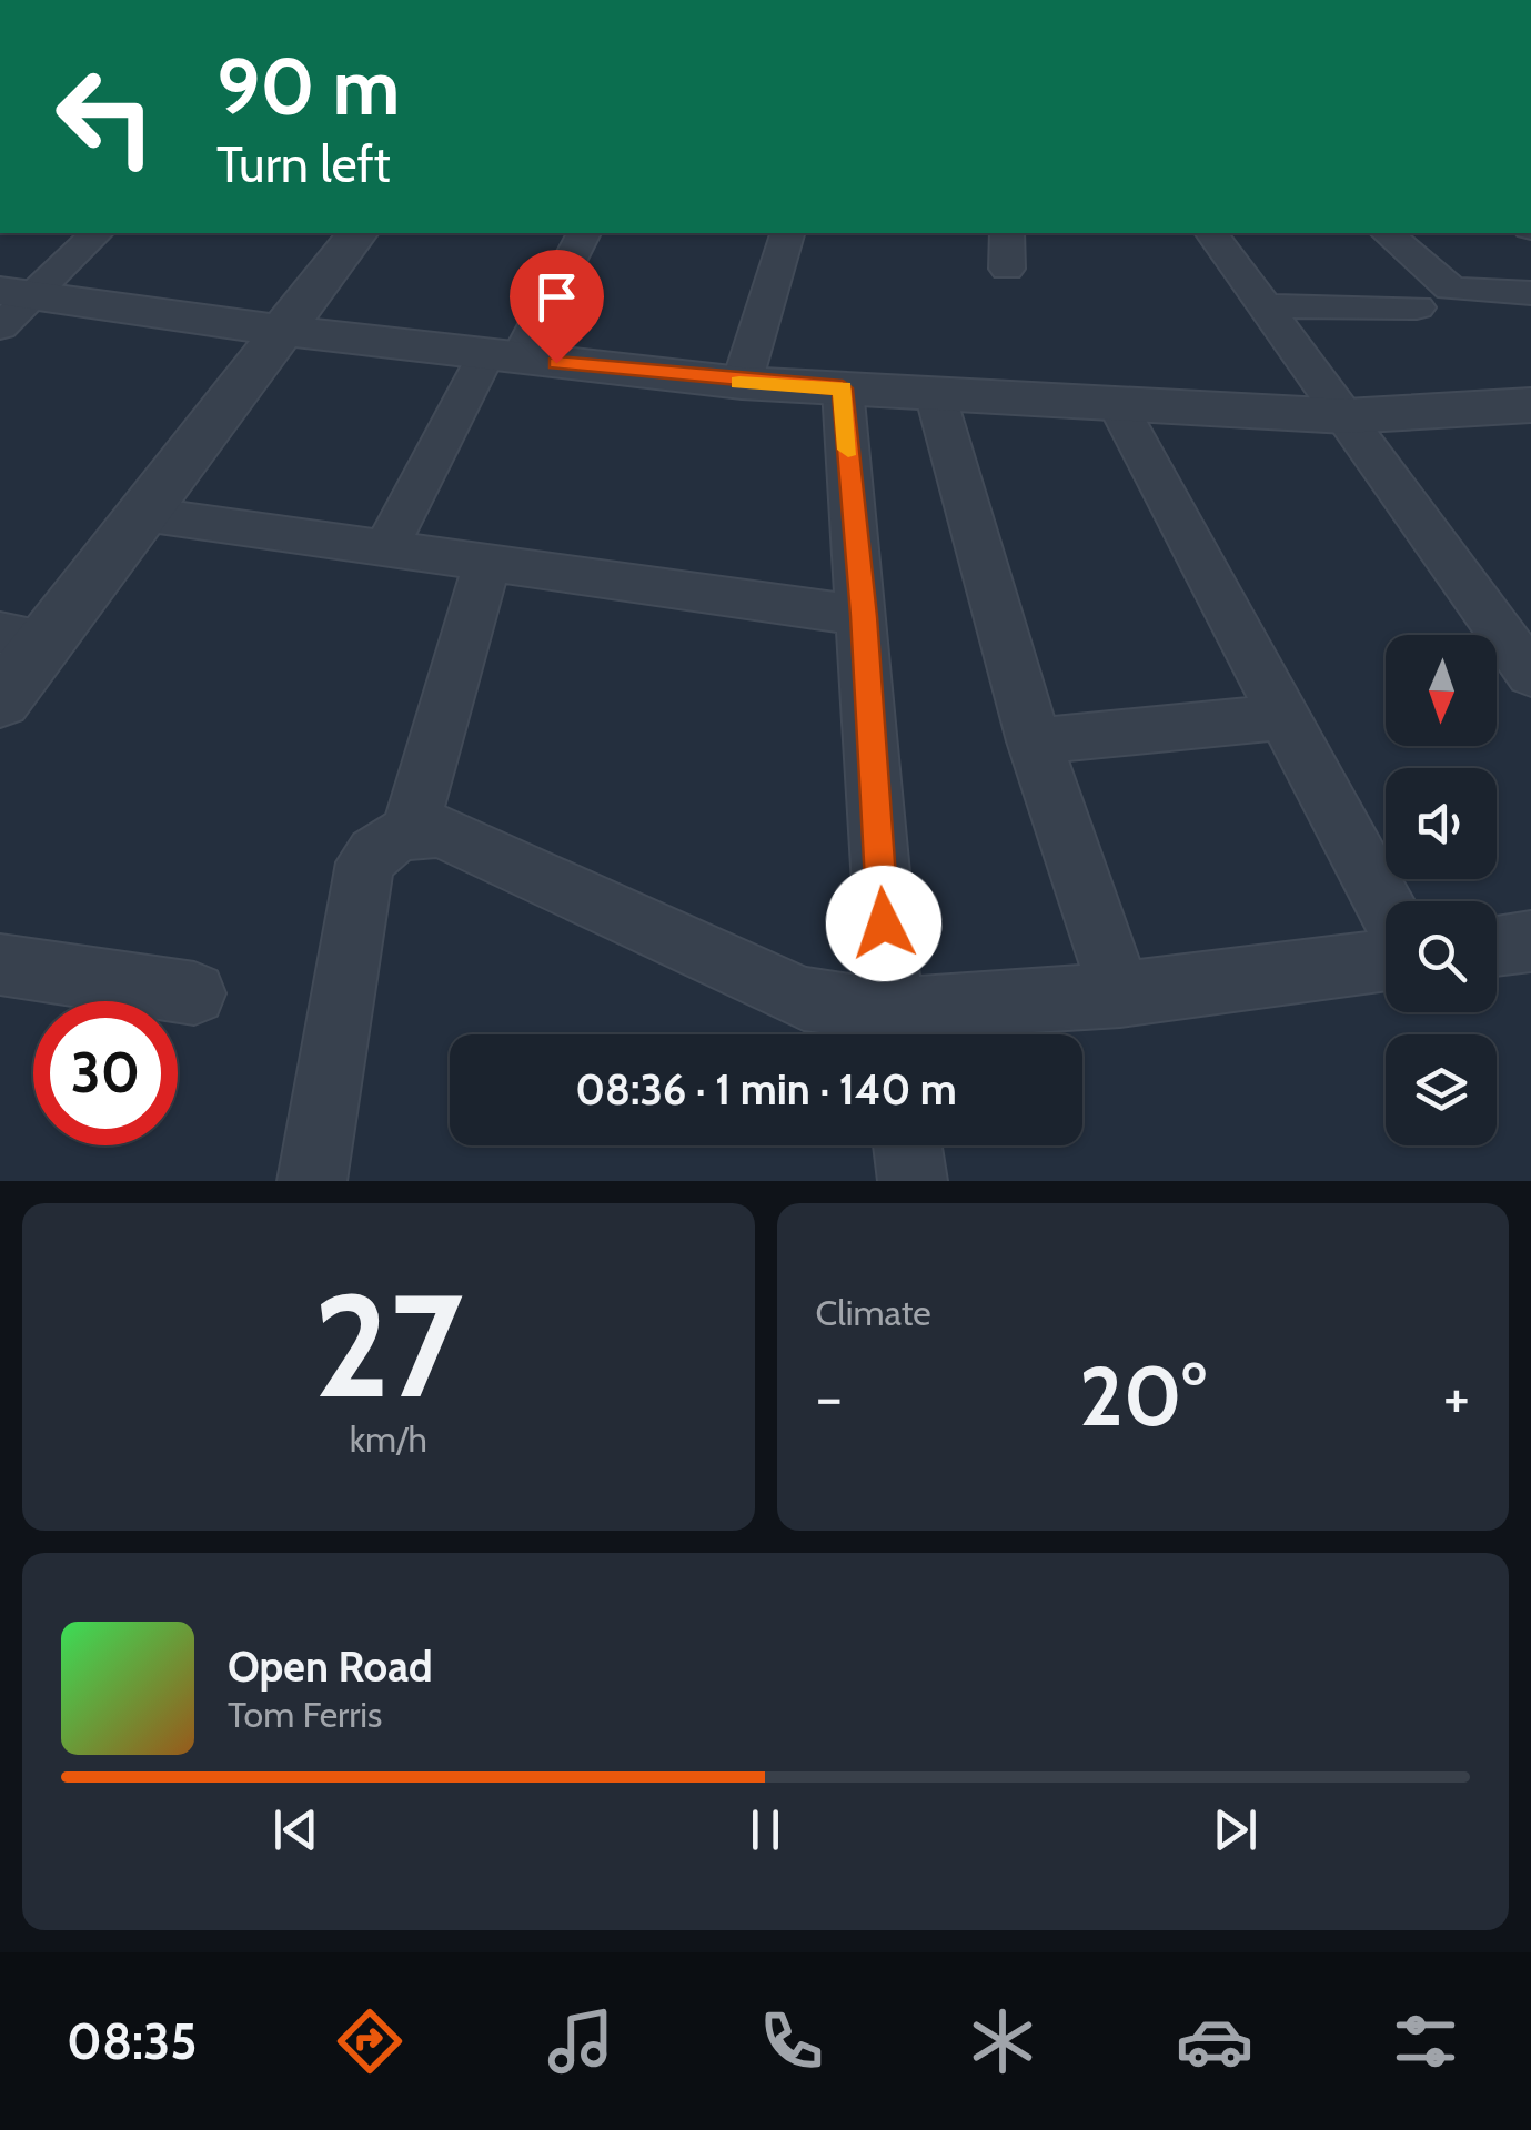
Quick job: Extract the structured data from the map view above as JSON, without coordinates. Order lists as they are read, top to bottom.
{
  "north": "bottom",
  "page": {
    "turn": ["90 m", "Turn left"],
    "limit": "30",
    "trip": "08:36 · 1 min · 140 m",
    "tile": [
      ["27", "km/h"],
      "Climate"
    ],
    "heat": ["−", "20°", "+"],
    "song": ["Open Road", "Tom Ferris"],
    "tabs": "08:35"
  }
}
